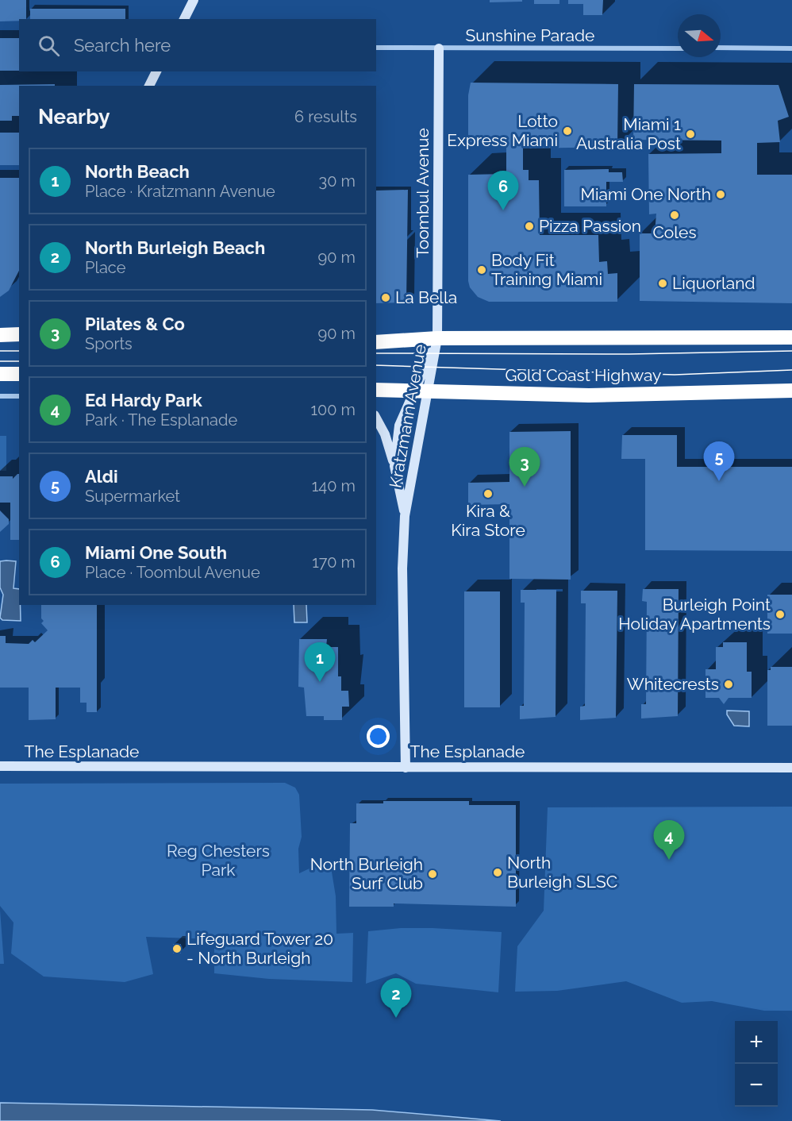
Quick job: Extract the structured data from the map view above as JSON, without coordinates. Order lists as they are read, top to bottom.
{
  "streets": {
    "highway": ["Gold Coast Highway"],
    "street": [
      "Sunshine Parade",
      "Toombul Avenue",
      "Kratzmann Avenue",
      "The Esplanade"
    ]
  },
  "crossings": [
    ["Sunshine Parade", "Toombul Avenue"],
    ["Toombul Avenue", "Kratzmann Avenue"],
    ["Gold Coast Highway", "Kratzmann Avenue"],
    ["Kratzmann Avenue", "The Esplanade"]
  ],
  "parks": ["Reg Chesters Park"],
  "places": [
    "Lotto Express Miami",
    "Miami 1 Australia Post",
    "Miami One North",
    "Coles",
    "Pizza Passion",
    "Body Fit Training Miami",
    "Liquorland",
    "La Bella",
    "Kira & Kira Store",
    "Burleigh Point Holiday Apartments",
    "Whitecrests",
    "North Burleigh SLSC",
    "North Burleigh Surf Club",
    "Lifeguard Tower 20 - North Burleigh"
  ],
  "north": "right",
  "page": {
    "search": "Search here",
    "heading": ["Nearby", "6 results"],
    "list": [
      {
        "mark": "1",
        "name": "North Beach",
        "note": "Place · Kratzmann Avenue",
        "value": "30 m"
      },
      {
        "mark": "2",
        "name": "North Burleigh Beach",
        "note": "Place",
        "value": "90 m"
      },
      {
        "mark": "3",
        "name": "Pilates & Co",
        "note": "Sports",
        "value": "90 m"
      },
      {
        "mark": "4",
        "name": "Ed Hardy Park",
        "note": "Park · The Esplanade",
        "value": "100 m"
      },
      {
        "mark": "5",
        "name": "Aldi",
        "note": "Supermarket",
        "value": "140 m"
      },
      {
        "mark": "6",
        "name": "Miami One South",
        "note": "Place · Toombul Avenue",
        "value": "170 m"
      }
    ],
    "pins": [
      "6",
      "5",
      "3",
      "1",
      "4",
      "2"
    ],
    "map_buttons": ["+", "−"]
  }
}
